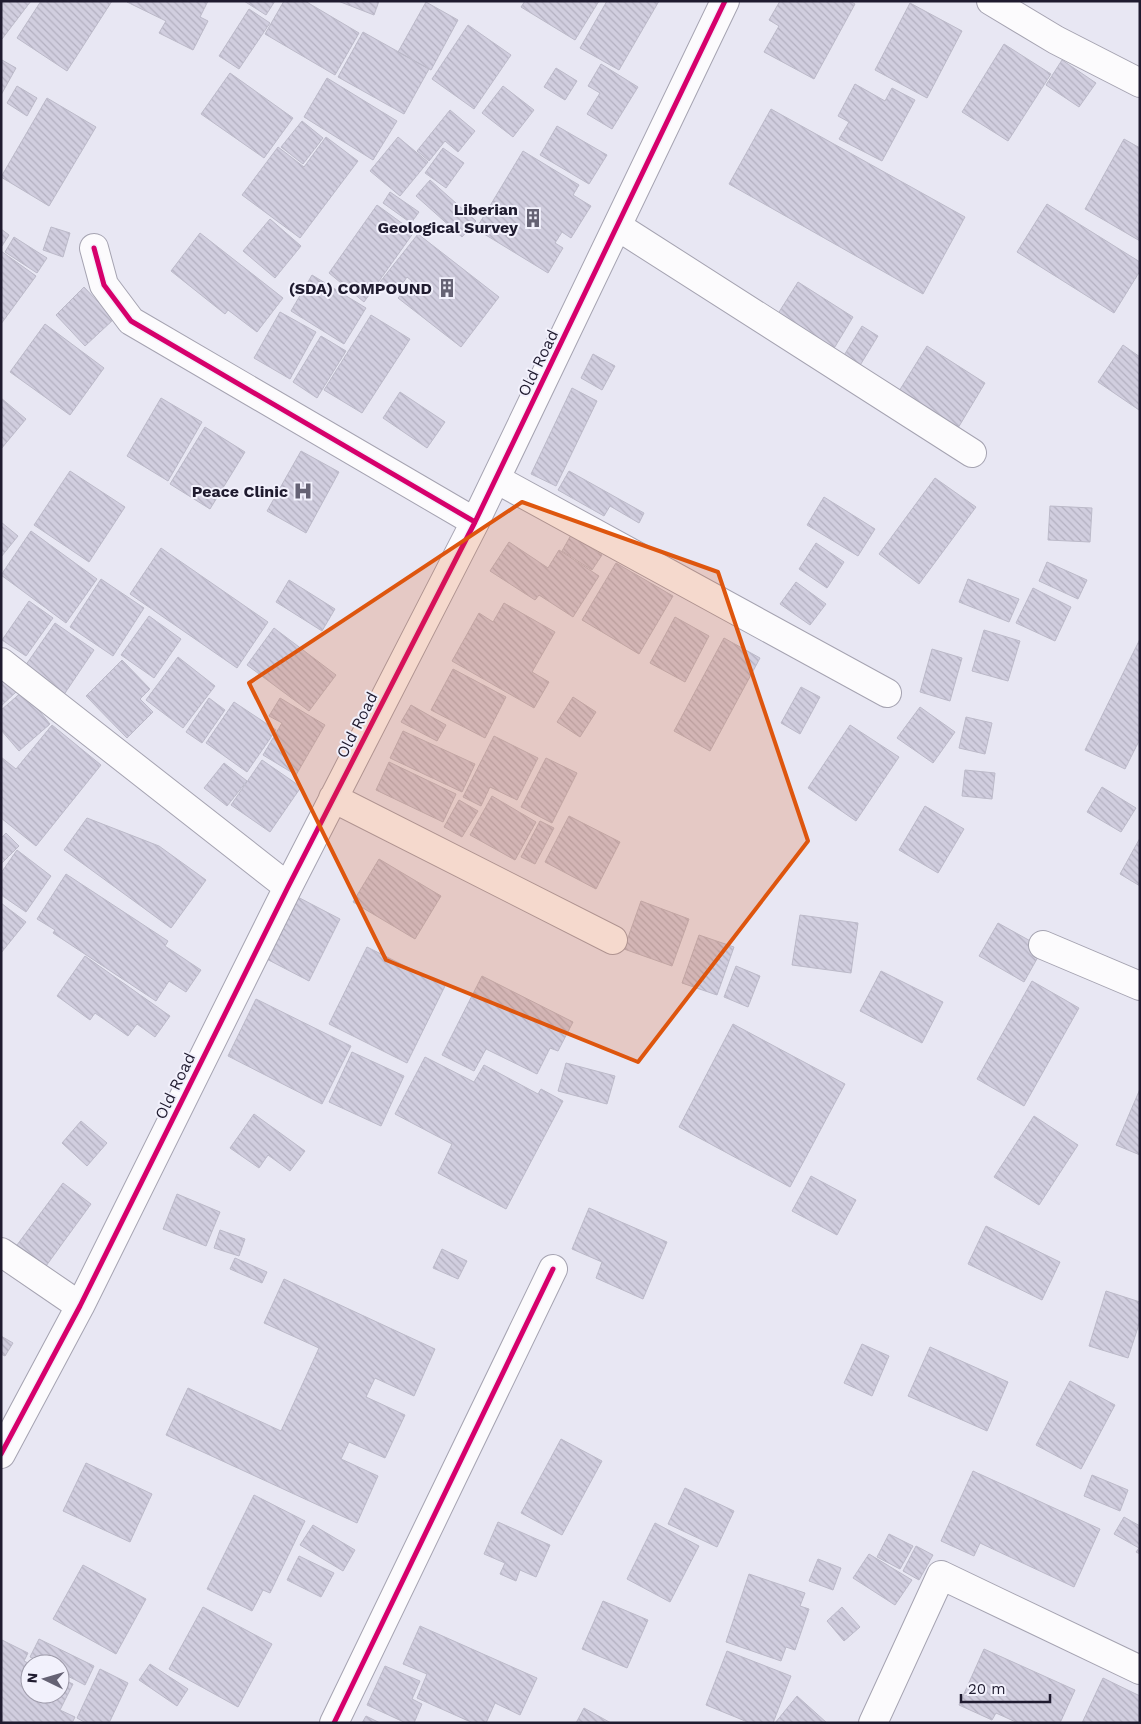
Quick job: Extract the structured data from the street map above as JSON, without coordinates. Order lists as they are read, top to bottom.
{
  "streets": {
    "street": ["Old Road"]
  },
  "places": {
    "building": ["Liberian Geological Survey", "(SDA) COMPOUND"],
    "hospital": ["Peace Clinic"]
  },
  "scale_bar": "20 m",
  "north": "left"
}
